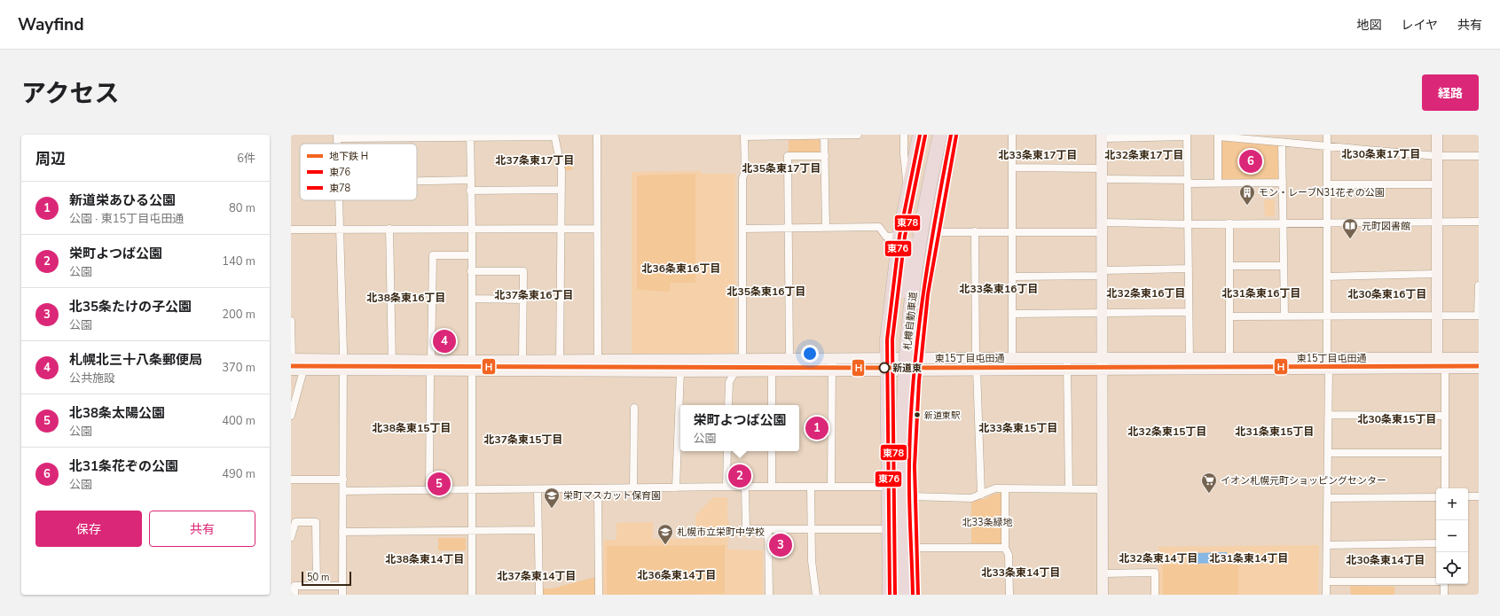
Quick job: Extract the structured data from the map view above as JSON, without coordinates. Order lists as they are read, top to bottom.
{
  "streets": {
    "highway": ["札樽自動車道"],
    "street": ["東15丁目屯田通"]
  },
  "districts": [
    "北30条東17丁目",
    "北33条東17丁目",
    "北32条東17丁目",
    "北37条東17丁目",
    "北35条東17丁目",
    "北36条東16丁目",
    "北33条東16丁目",
    "北35条東16丁目",
    "北32条東16丁目",
    "北31条東16丁目",
    "北30条東16丁目",
    "北37条東16丁目",
    "北38条東16丁目",
    "北30条東15丁目",
    "北38条東15丁目",
    "北33条東15丁目",
    "北32条東15丁目",
    "北31条東15丁目",
    "北37条東15丁目",
    "北32条東14丁目",
    "北31条東14丁目",
    "北38条東14丁目",
    "北30条東14丁目",
    "北33条東14丁目",
    "北36条東14丁目",
    "北37条東14丁目"
  ],
  "parks": ["北33条緑地"],
  "places": {
    "building": ["モン・レーブN31花ぞの公園"],
    "library": ["元町図書館"],
    "other": ["新道東", "新道東駅"],
    "supermarket": ["イオン札幌元町ショッピングセンター"],
    "school or university": ["栄町マスカット保育園", "札幌市立栄町中学校"]
  },
  "lines": ["transit line 東76", "transit line 東78", "metro line H"],
  "legend": ["地下鉄 H", "東76", "東78"],
  "scale_bar": "50 m",
  "page": {
    "header": "Wayfind",
    "nav": ["地図", "レイヤ", "共有"],
    "title": "アクセス",
    "buttons": [
      "経路",
      ["保存", "共有"]
    ],
    "heading": ["周辺", "6件"],
    "pins": [
      "6",
      "4",
      "1",
      "2",
      "5",
      "3"
    ],
    "list": [
      {
        "mark": "1",
        "name": "新道栄あひる公園",
        "note": "公園 · 東15丁目屯田通",
        "value": "80 m"
      },
      {
        "mark": "2",
        "name": "栄町よつば公園",
        "note": "公園",
        "value": "140 m"
      },
      {
        "mark": "3",
        "name": "北35条たけの子公園",
        "note": "公園",
        "value": "200 m"
      },
      {
        "mark": "4",
        "name": "札幌北三十八条郵便局",
        "note": "公共施設",
        "value": "370 m"
      },
      {
        "mark": "5",
        "name": "北38条太陽公園",
        "note": "公園",
        "value": "400 m"
      },
      {
        "mark": "6",
        "name": "北31条花ぞの公園",
        "note": "公園",
        "value": "490 m"
      }
    ],
    "popup": ["栄町よつば公園", "公園"],
    "map_buttons": ["+", "−"],
    "scale": "50 m"
  }
}
